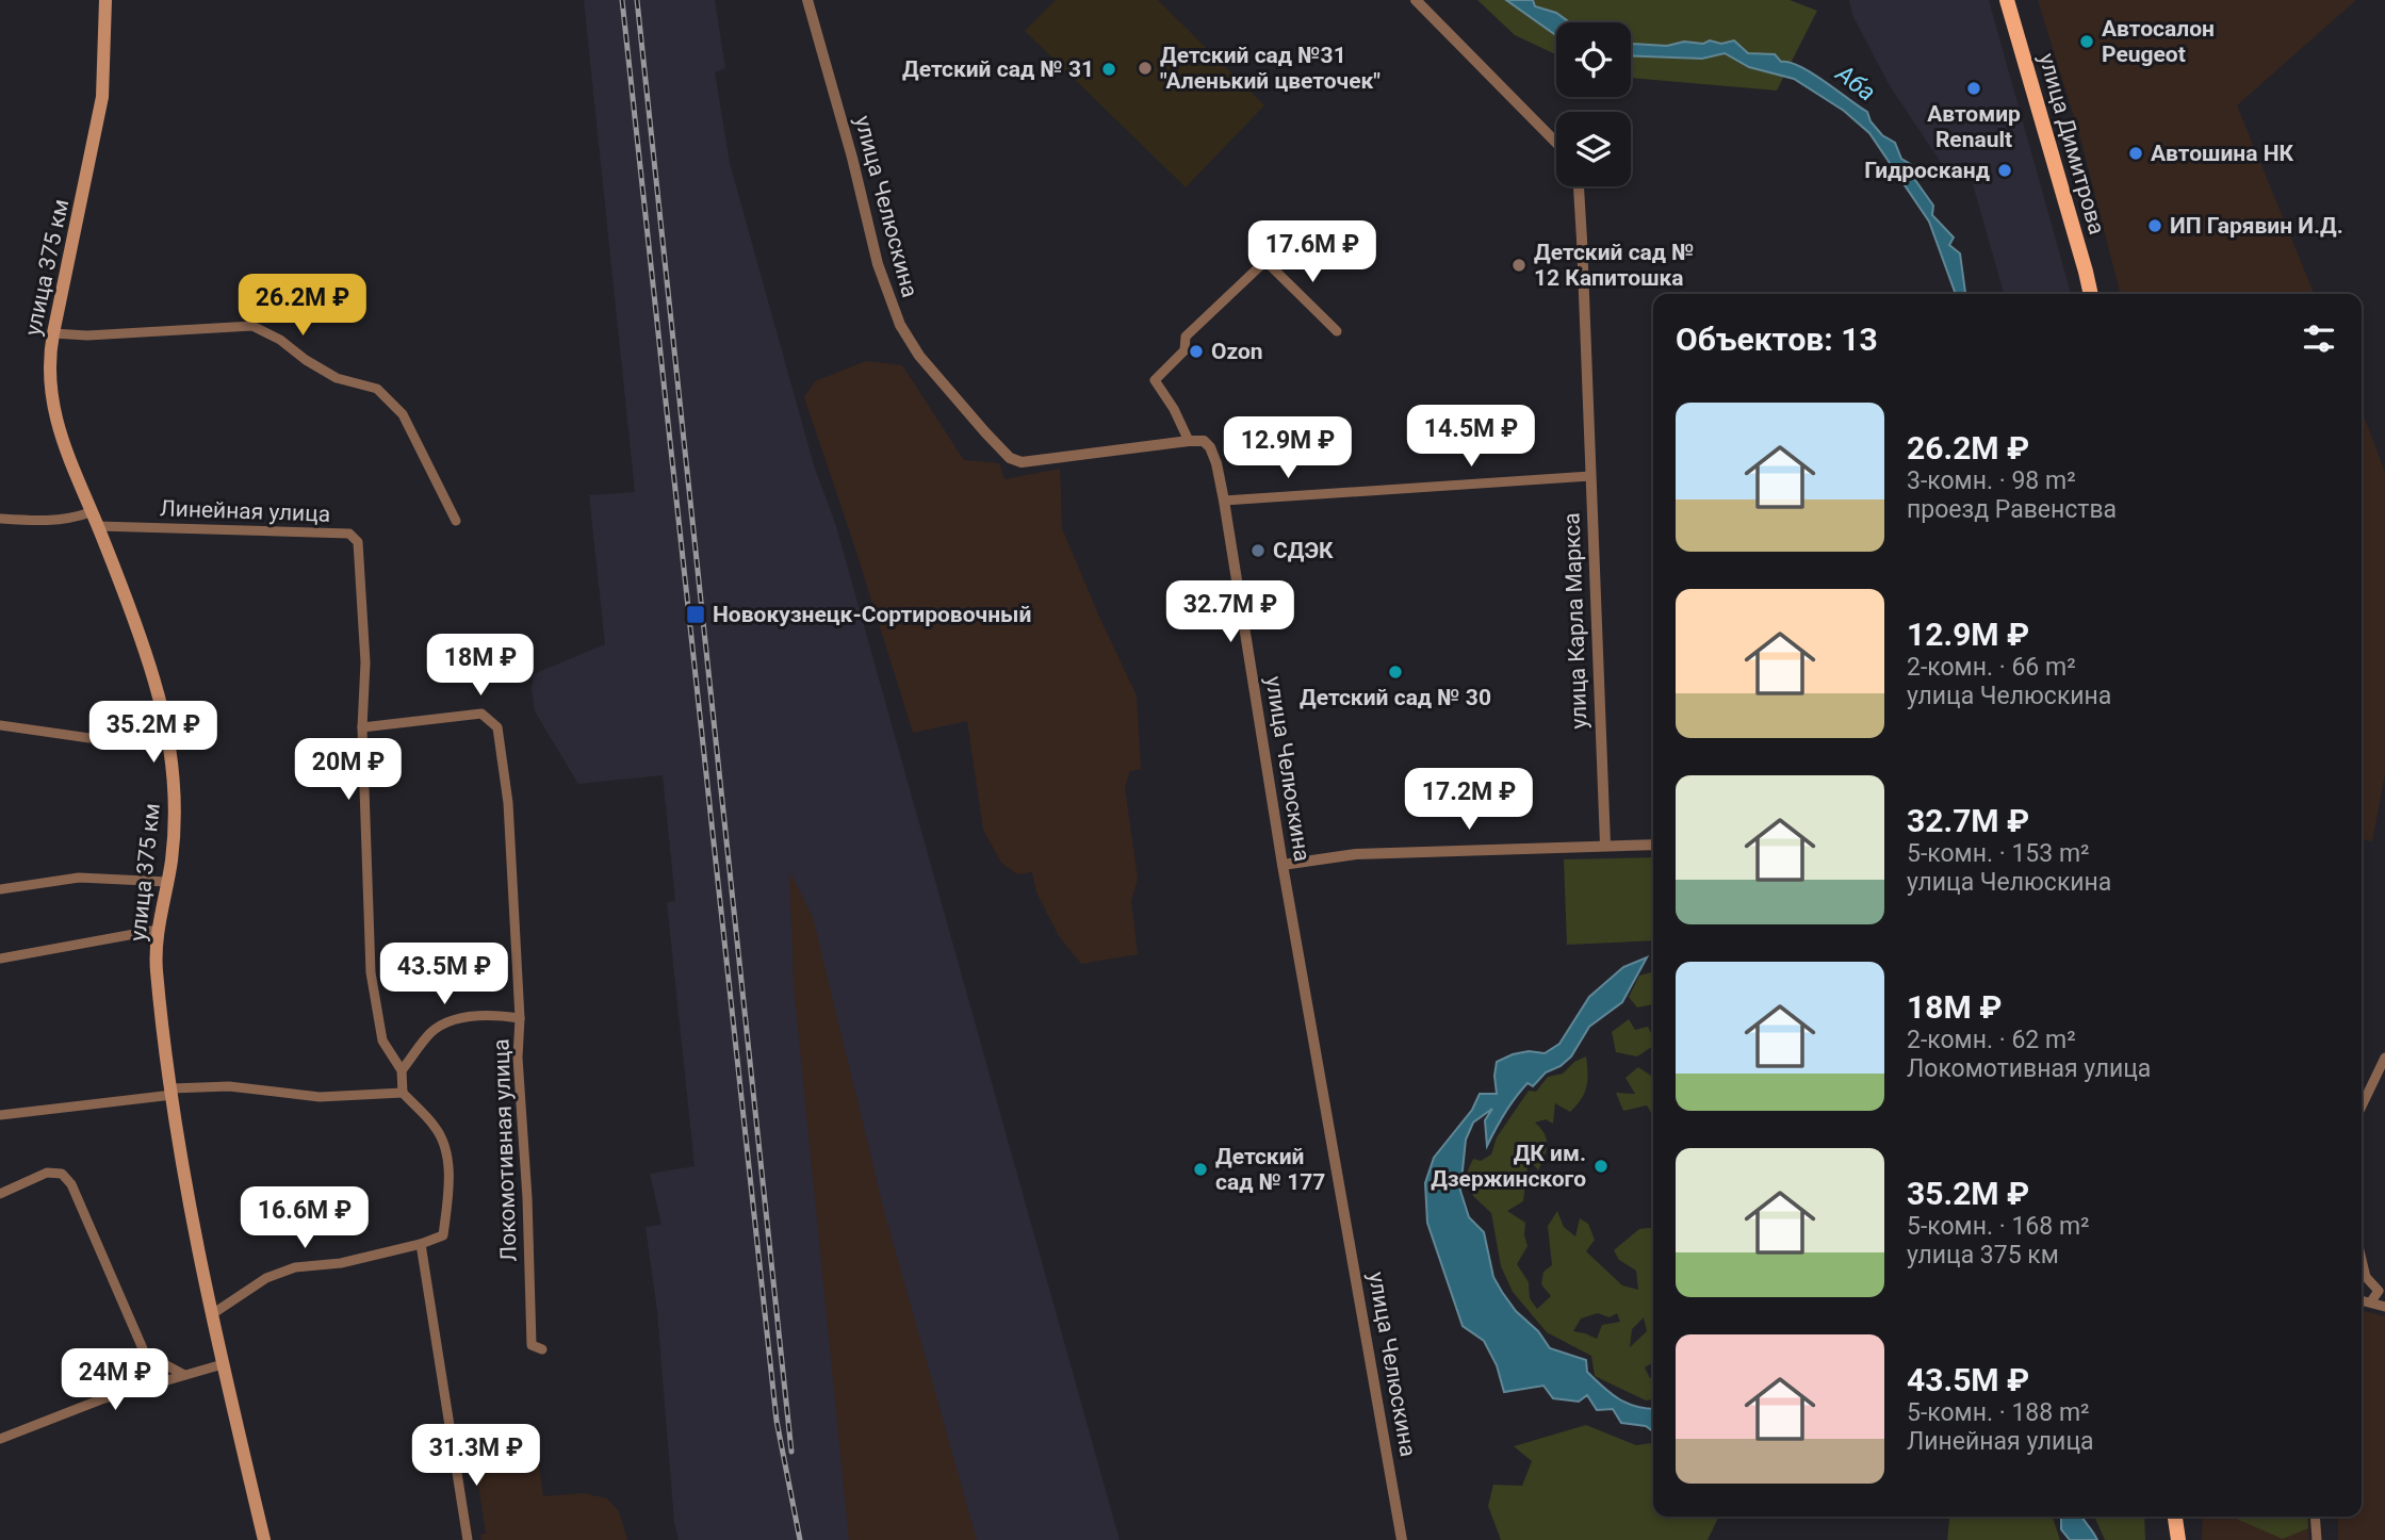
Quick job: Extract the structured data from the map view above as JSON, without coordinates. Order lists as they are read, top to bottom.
{
  "streets": {
    "main road": ["улица Димитрова", "улица 375 км"],
    "street": [
      "улица Челюскина",
      "Линейная улица",
      "улица Карла Маркса",
      "Локомотивная улица"
    ]
  },
  "crossings": [
    ["улица 375 км", "Линейная улица"],
    ["Линейная улица", "Локомотивная улица"]
  ],
  "water": ["Аба"],
  "places": {
    "other": [
      "Автосалон Peugeot",
      "Детский сад №31 \"Аленький цветочек\"",
      "Детский сад № 31",
      "Автомир Renault",
      "Автошина НК",
      "Гидросканд",
      "ИП Гарявин И.Д.",
      "Детский сад № 12 Капитошка",
      "Ozon",
      "СДЭК",
      "Детский сад № 30",
      "ДК им. Дзержинского",
      "Детский сад № 177"
    ],
    "transit": ["Новокузнецк-Сортировочный"]
  },
  "page": {
    "price": [
      "17.6M ₽",
      "26.2M ₽",
      "14.5M ₽",
      "12.9M ₽",
      "32.7M ₽",
      "18M ₽",
      "35.2M ₽",
      "20M ₽",
      "17.2M ₽",
      "43.5M ₽",
      "16.6M ₽",
      "24M ₽",
      "31.3M ₽"
    ],
    "heading": "Объектов: 13",
    "list": [
      {
        "name": "26.2M ₽",
        "note": "3-комн. · 98 m² · проезд Равенства"
      },
      {
        "name": "12.9M ₽",
        "note": "2-комн. · 66 m² · улица Челюскина"
      },
      {
        "name": "32.7M ₽",
        "note": "5-комн. · 153 m² · улица Челюскина"
      },
      {
        "name": "18M ₽",
        "note": "2-комн. · 62 m² · Локомотивная улица"
      },
      {
        "name": "35.2M ₽",
        "note": "5-комн. · 168 m² · улица 375 км"
      },
      {
        "name": "43.5M ₽",
        "note": "5-комн. · 188 m² · Линейная улица"
      }
    ]
  }
}
